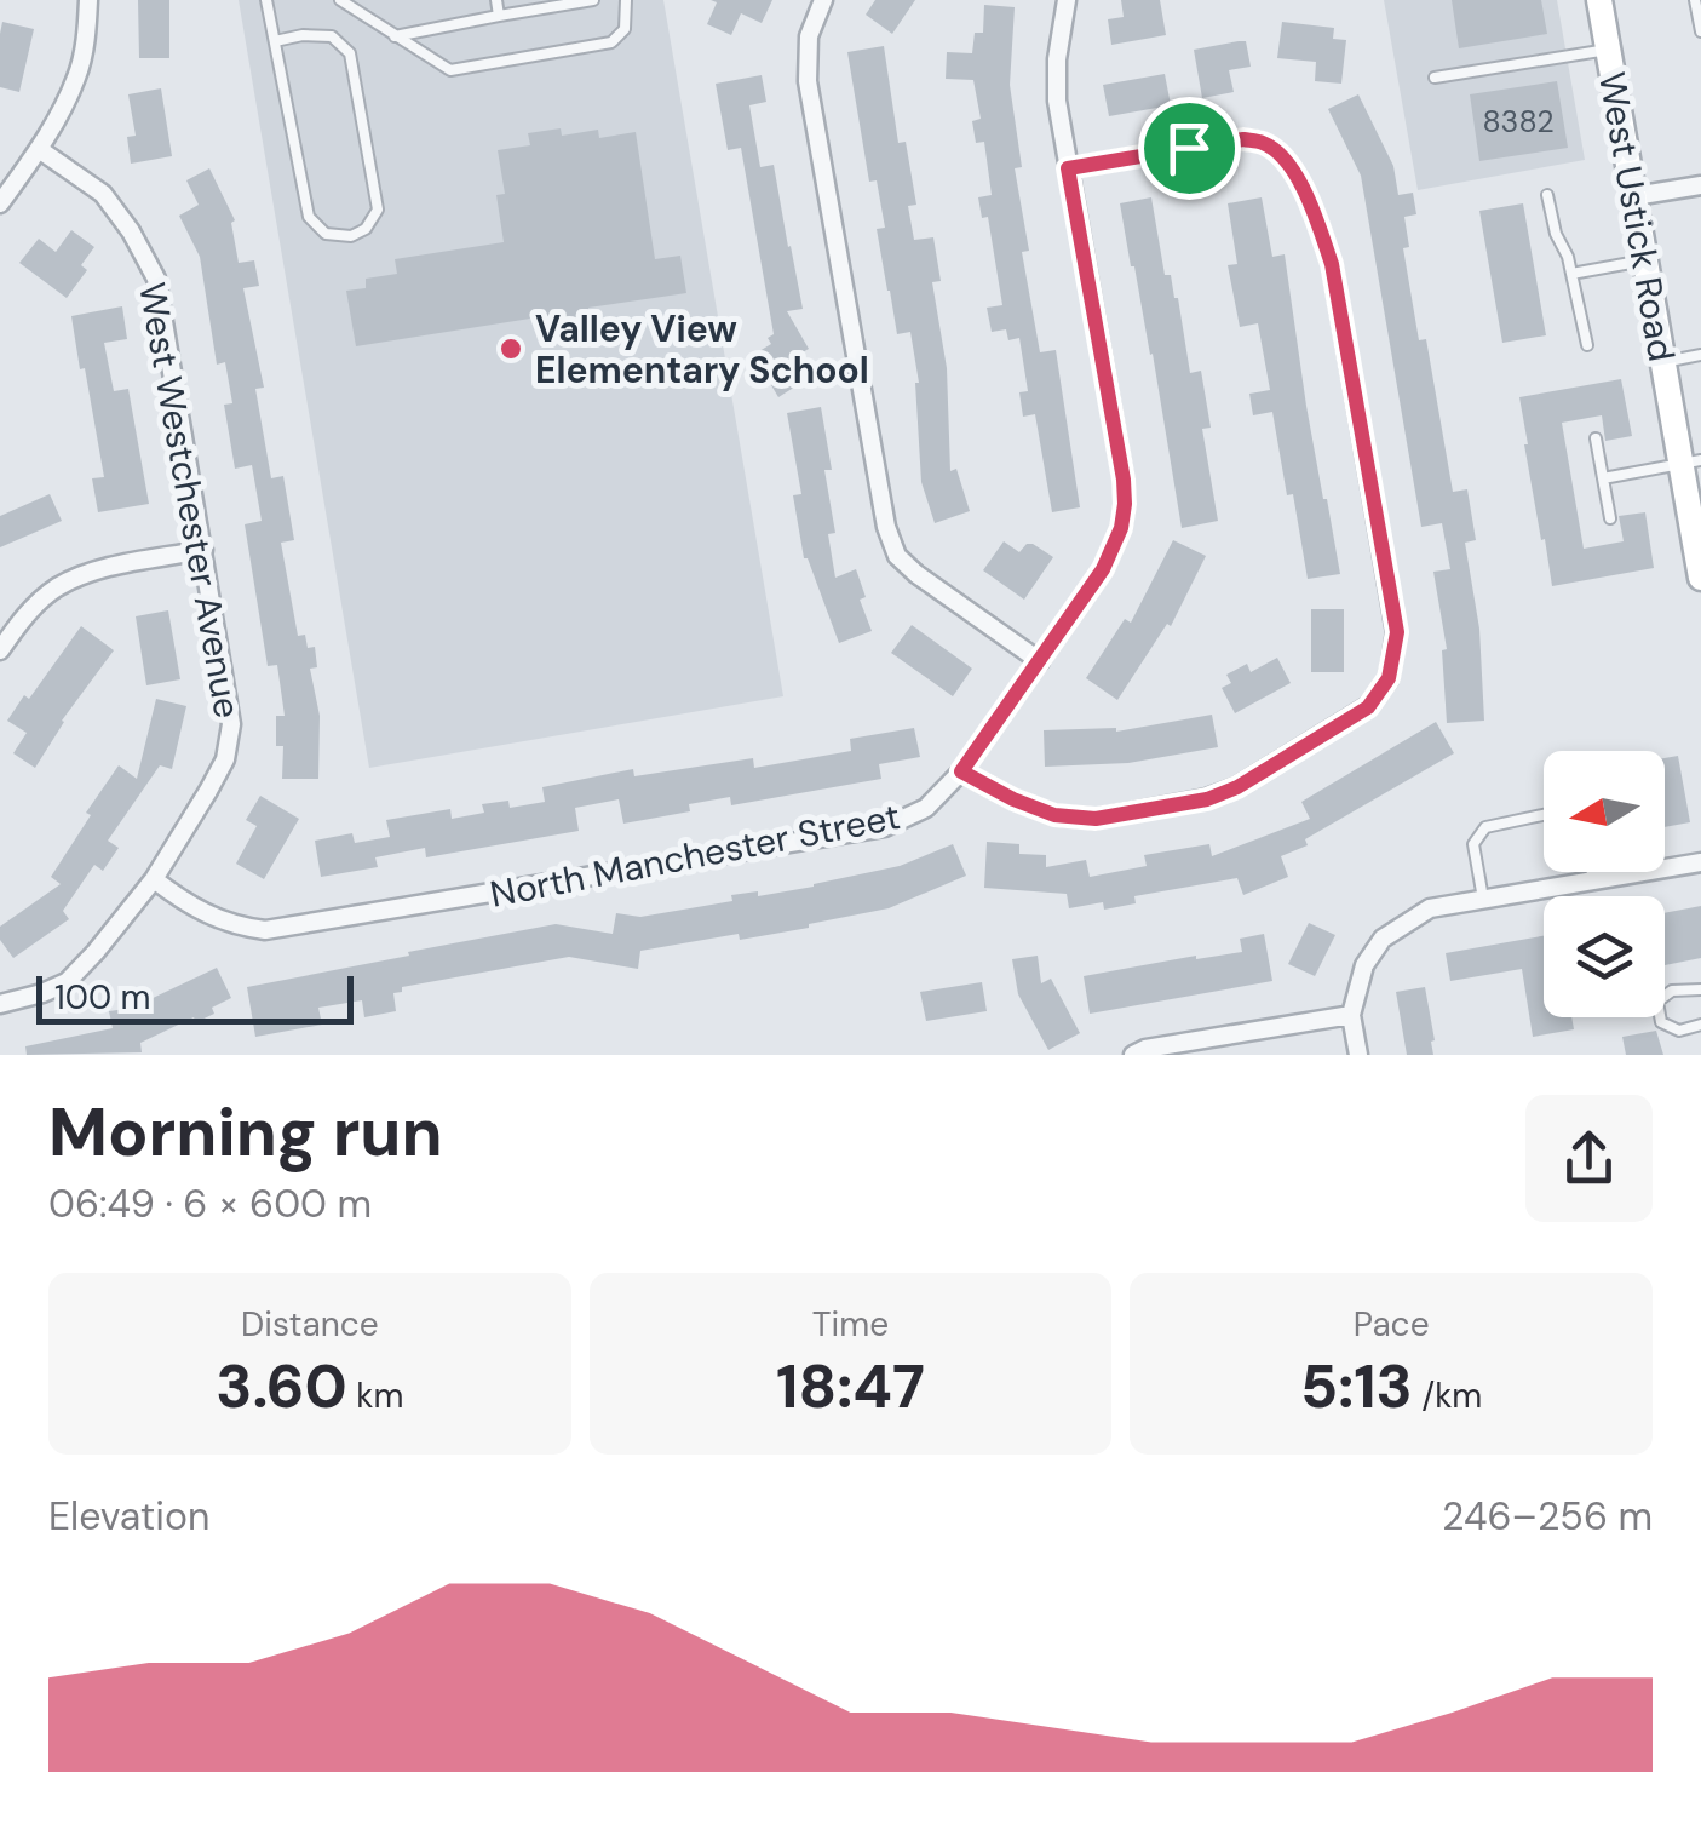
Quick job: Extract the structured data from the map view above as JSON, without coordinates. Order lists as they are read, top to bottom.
{
  "streets": {
    "main road": ["West Ustick Road"],
    "street": ["West Westchester Avenue", "North Manchester Street"]
  },
  "crossings": [
    ["West Westchester Avenue", "North Manchester Street"]
  ],
  "places": ["Valley View Elementary School"],
  "house_numbers": ["8382"],
  "scale_bar": "100 m",
  "north": "left",
  "page": {
    "scale": "100 m",
    "heading": ["Morning run", "06:49 · 6 × 600 m"],
    "stats": [
      ["Distance", "3.60 km"],
      ["Time", "18:47"],
      ["Pace", "5:13 /km"]
    ],
    "chart": ["Elevation", "246–256 m"]
  }
}
